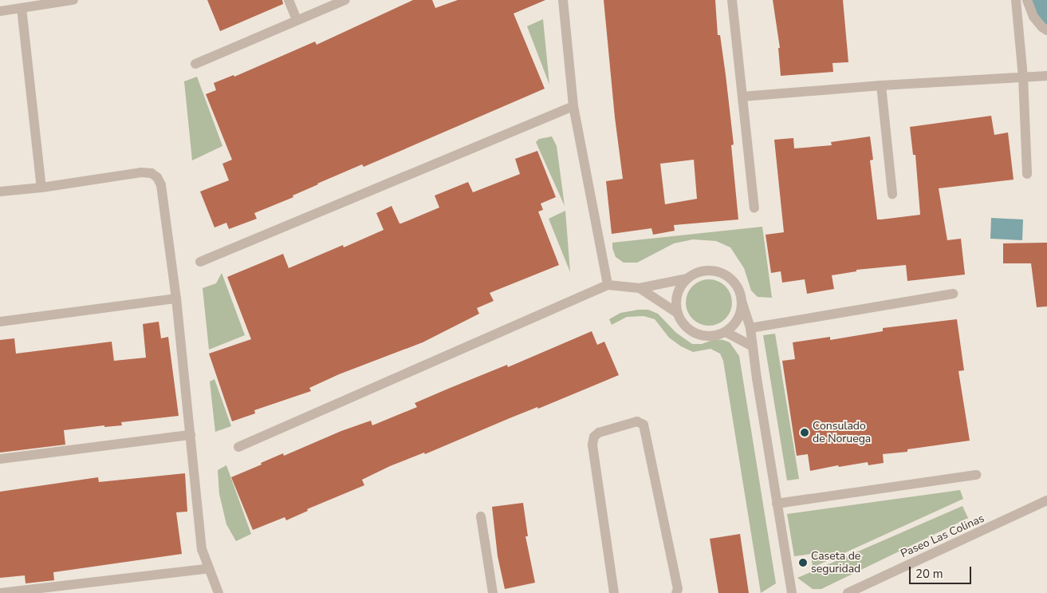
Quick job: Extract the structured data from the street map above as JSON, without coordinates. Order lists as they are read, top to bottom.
{
  "streets": {
    "street": ["Paseo Las Colinas"]
  },
  "places": ["Consulado de Noruega", "Caseta de seguridad"],
  "scale_bar": "20 m"
}
